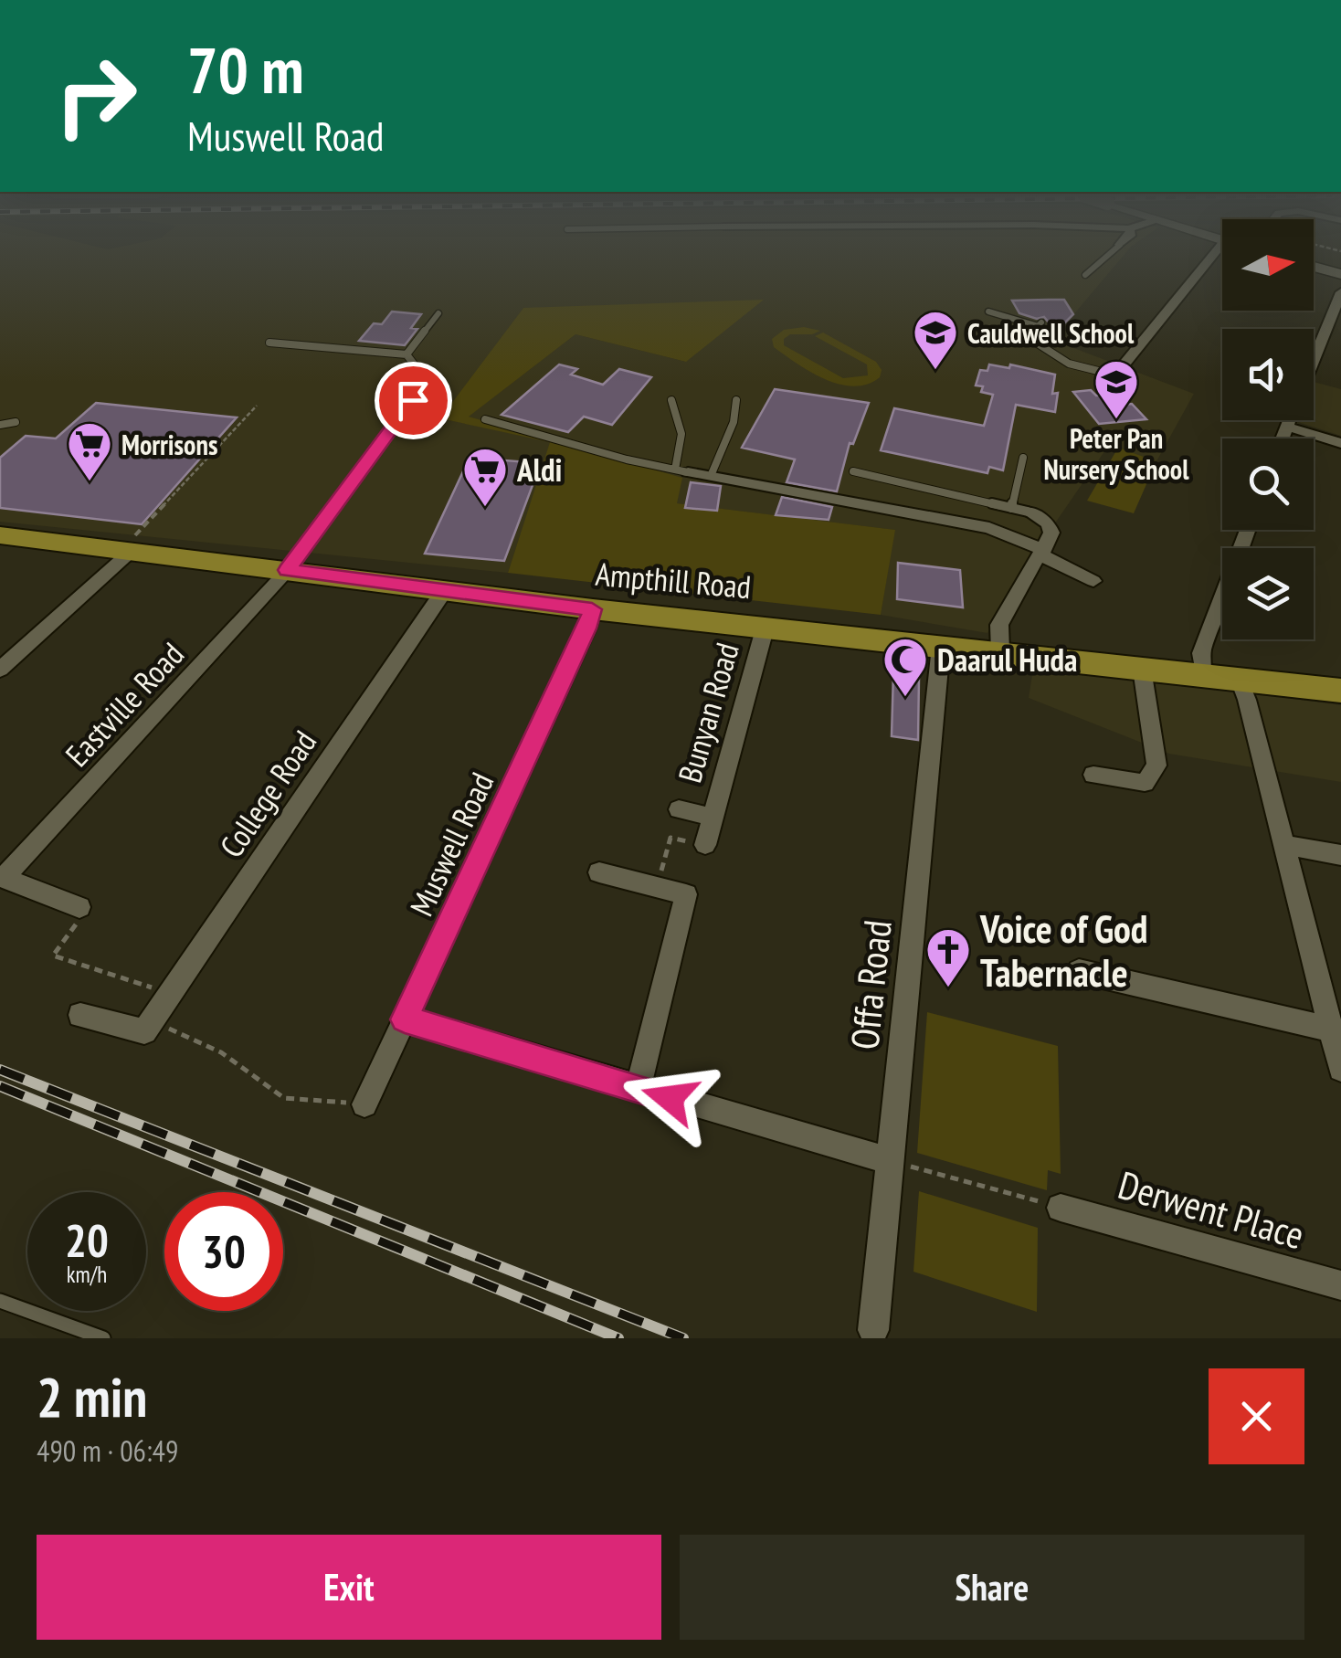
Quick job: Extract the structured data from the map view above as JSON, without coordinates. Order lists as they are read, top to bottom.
{
  "streets": {
    "main road": ["Ampthill Road"],
    "street": [
      "Eastville Road",
      "Bunyan Road",
      "College Road",
      "Muswell Road",
      "Offa Road",
      "Derwent Place"
    ]
  },
  "crossings": [
    ["Ampthill Road", "Eastville Road"],
    ["Ampthill Road", "Bunyan Road"],
    ["Ampthill Road", "College Road"],
    ["Ampthill Road", "Muswell Road"],
    ["Ampthill Road", "Offa Road"]
  ],
  "places": {
    "school or university": ["Cauldwell School", "Peter Pan Nursery School"],
    "supermarket": ["Morrisons", "Aldi"],
    "mosque": ["Daarul Huda"],
    "church": ["Voice of God Tabernacle"]
  },
  "north": "right",
  "page": {
    "turn": ["70 m", "Muswell Road"],
    "speed": "20 km/h",
    "limit": "30",
    "heading": ["2 min", "490 m · 06:49"],
    "buttons": ["Exit", "Share"]
  }
}
